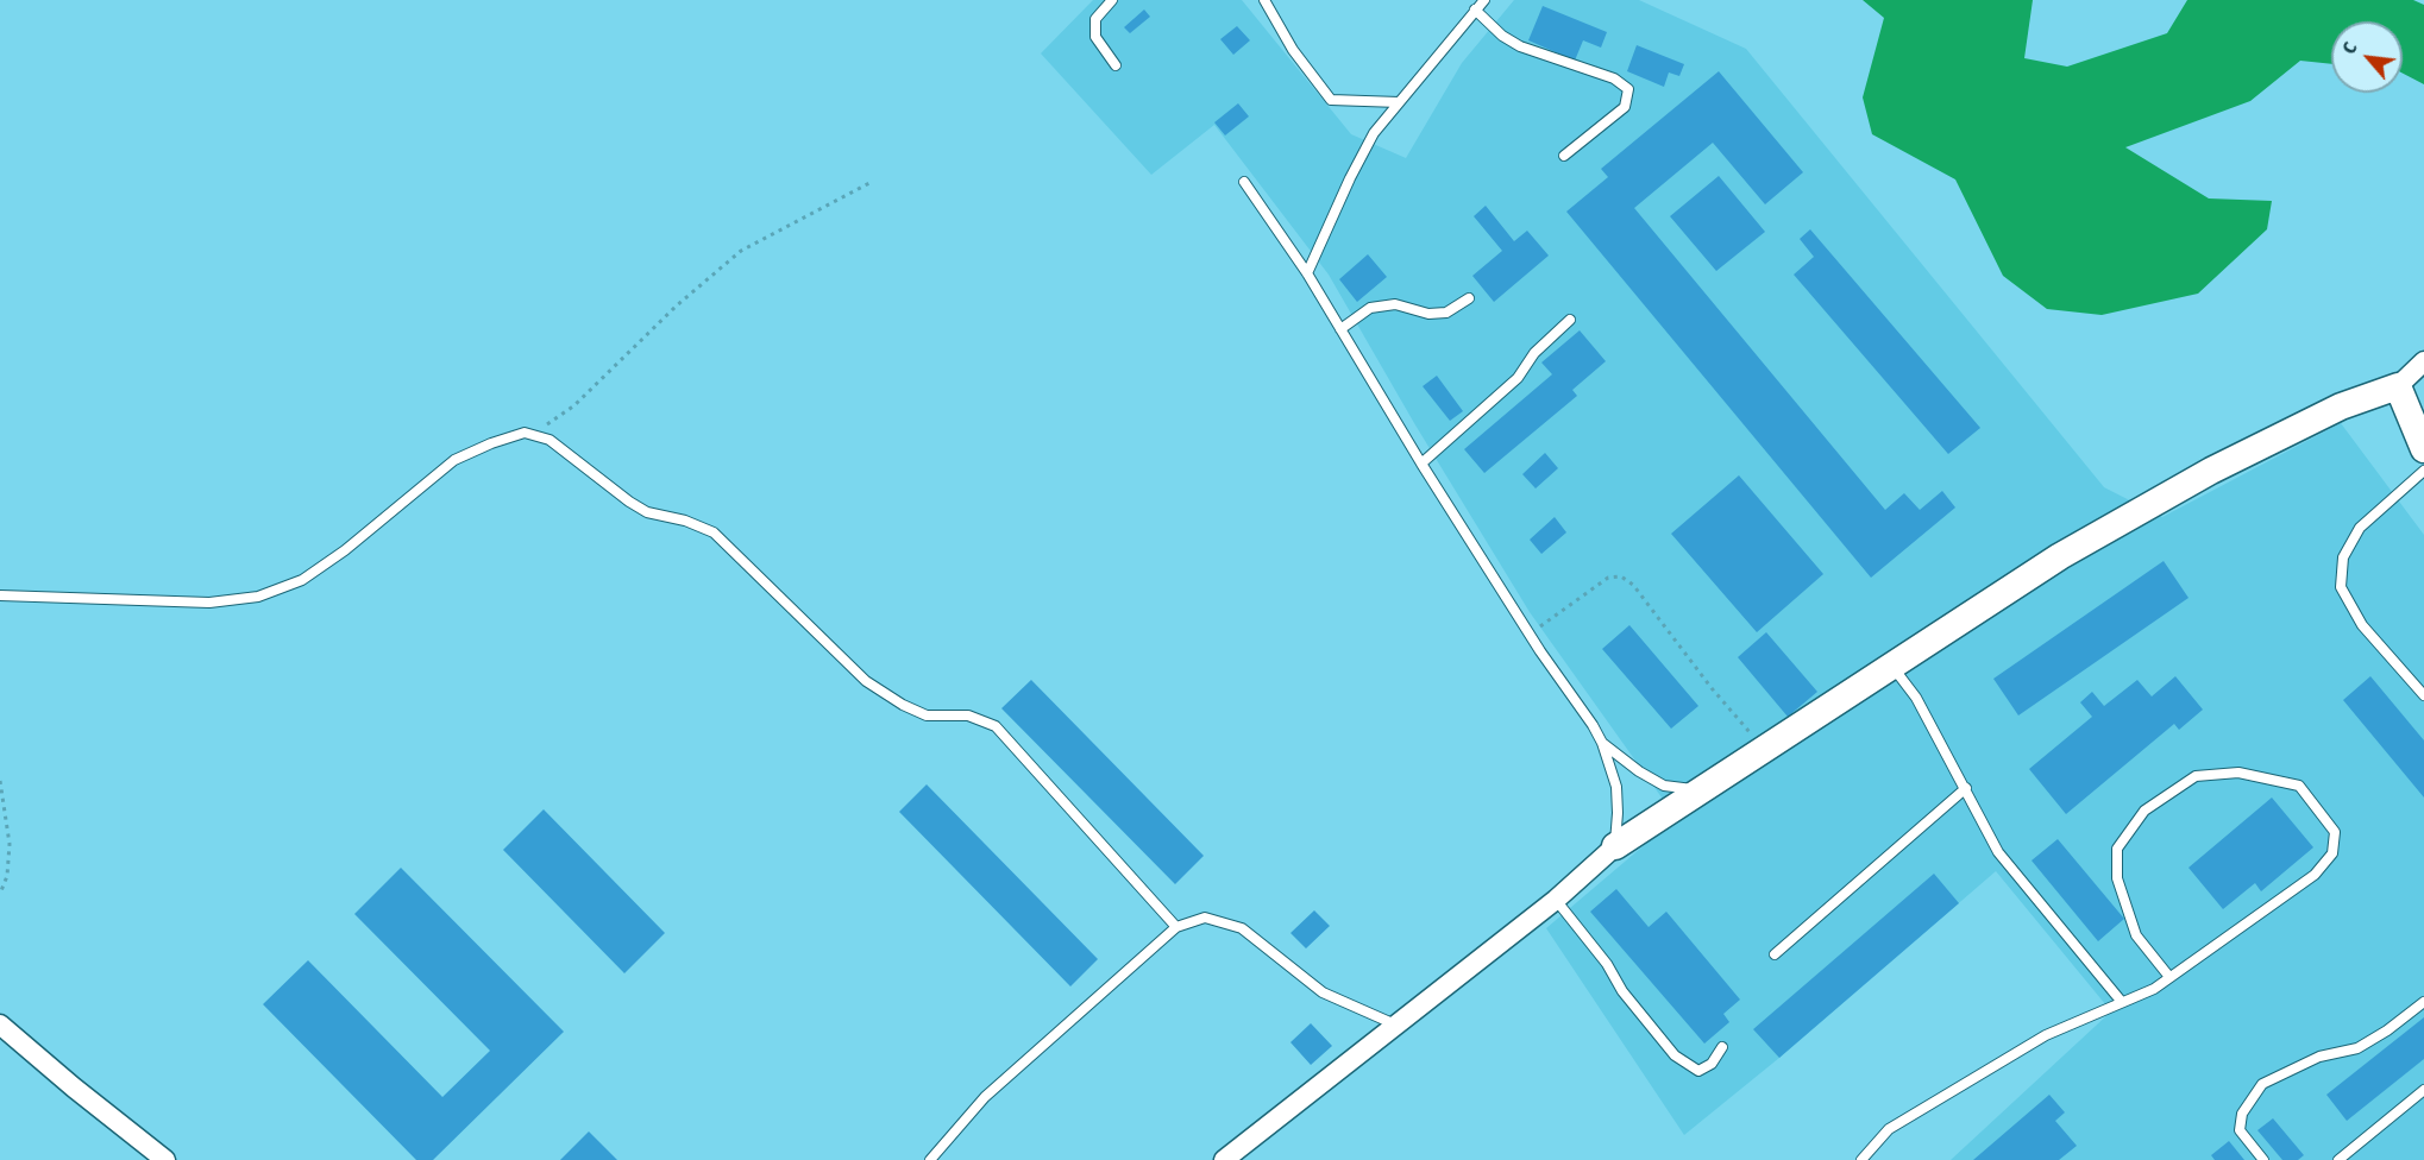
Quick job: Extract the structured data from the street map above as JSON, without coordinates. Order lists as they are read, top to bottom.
{
  "north": "top left"
}
